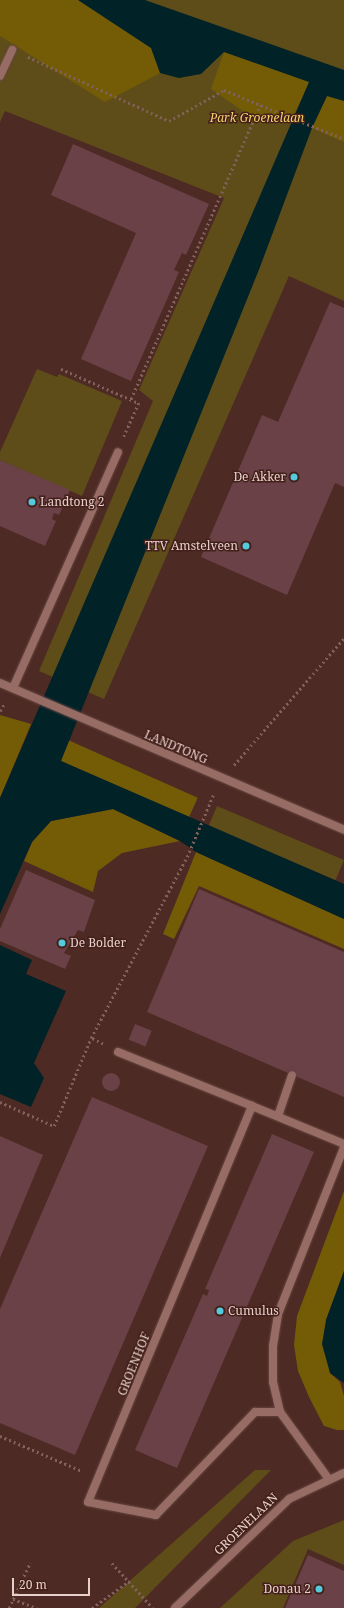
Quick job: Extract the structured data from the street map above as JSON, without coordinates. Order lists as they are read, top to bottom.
{
  "streets": {
    "street": ["LANDTONG", "GROENHOF", "GROENELAAN"]
  },
  "parks": ["Park Groenelaan"],
  "places": [
    "De Akker",
    "Landtong 2",
    "TTV Amstelveen",
    "De Bolder",
    "Cumulus",
    "Donau 2"
  ],
  "scale_bar": "20 m"
}
